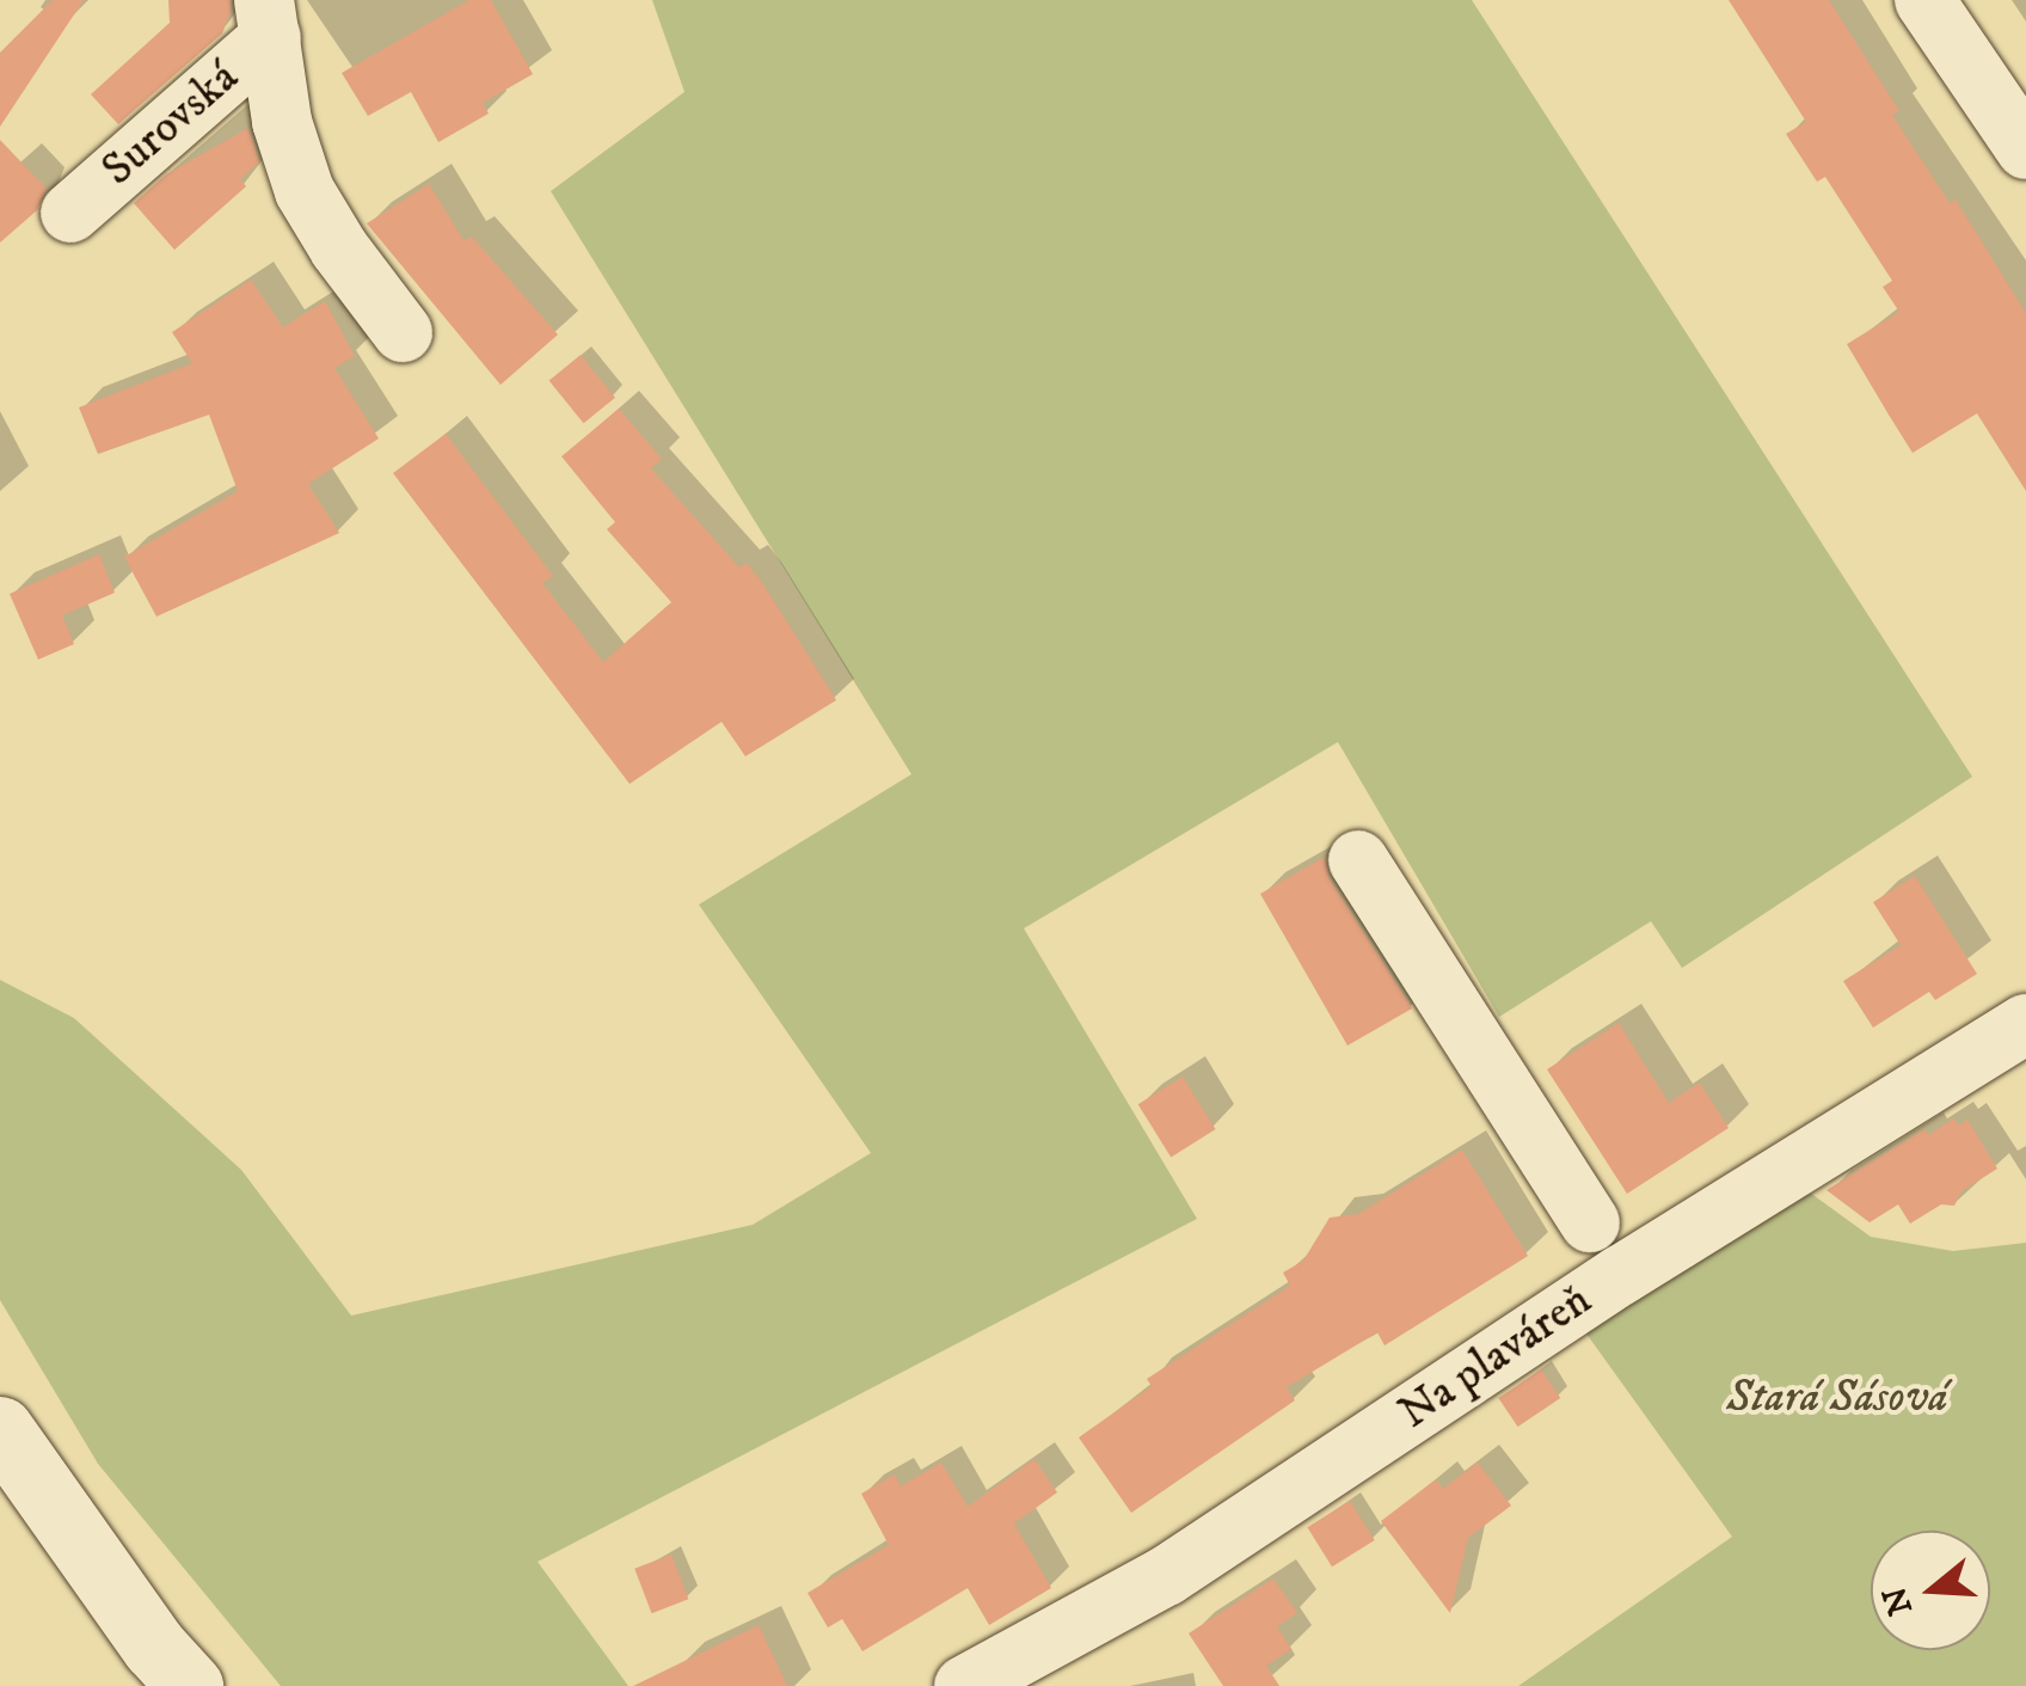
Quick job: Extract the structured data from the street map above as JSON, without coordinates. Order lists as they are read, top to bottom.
{
  "streets": {
    "street": ["Surovská", "Na plaváreň"]
  },
  "parks": ["Stará Sásová"],
  "north": "left"
}
